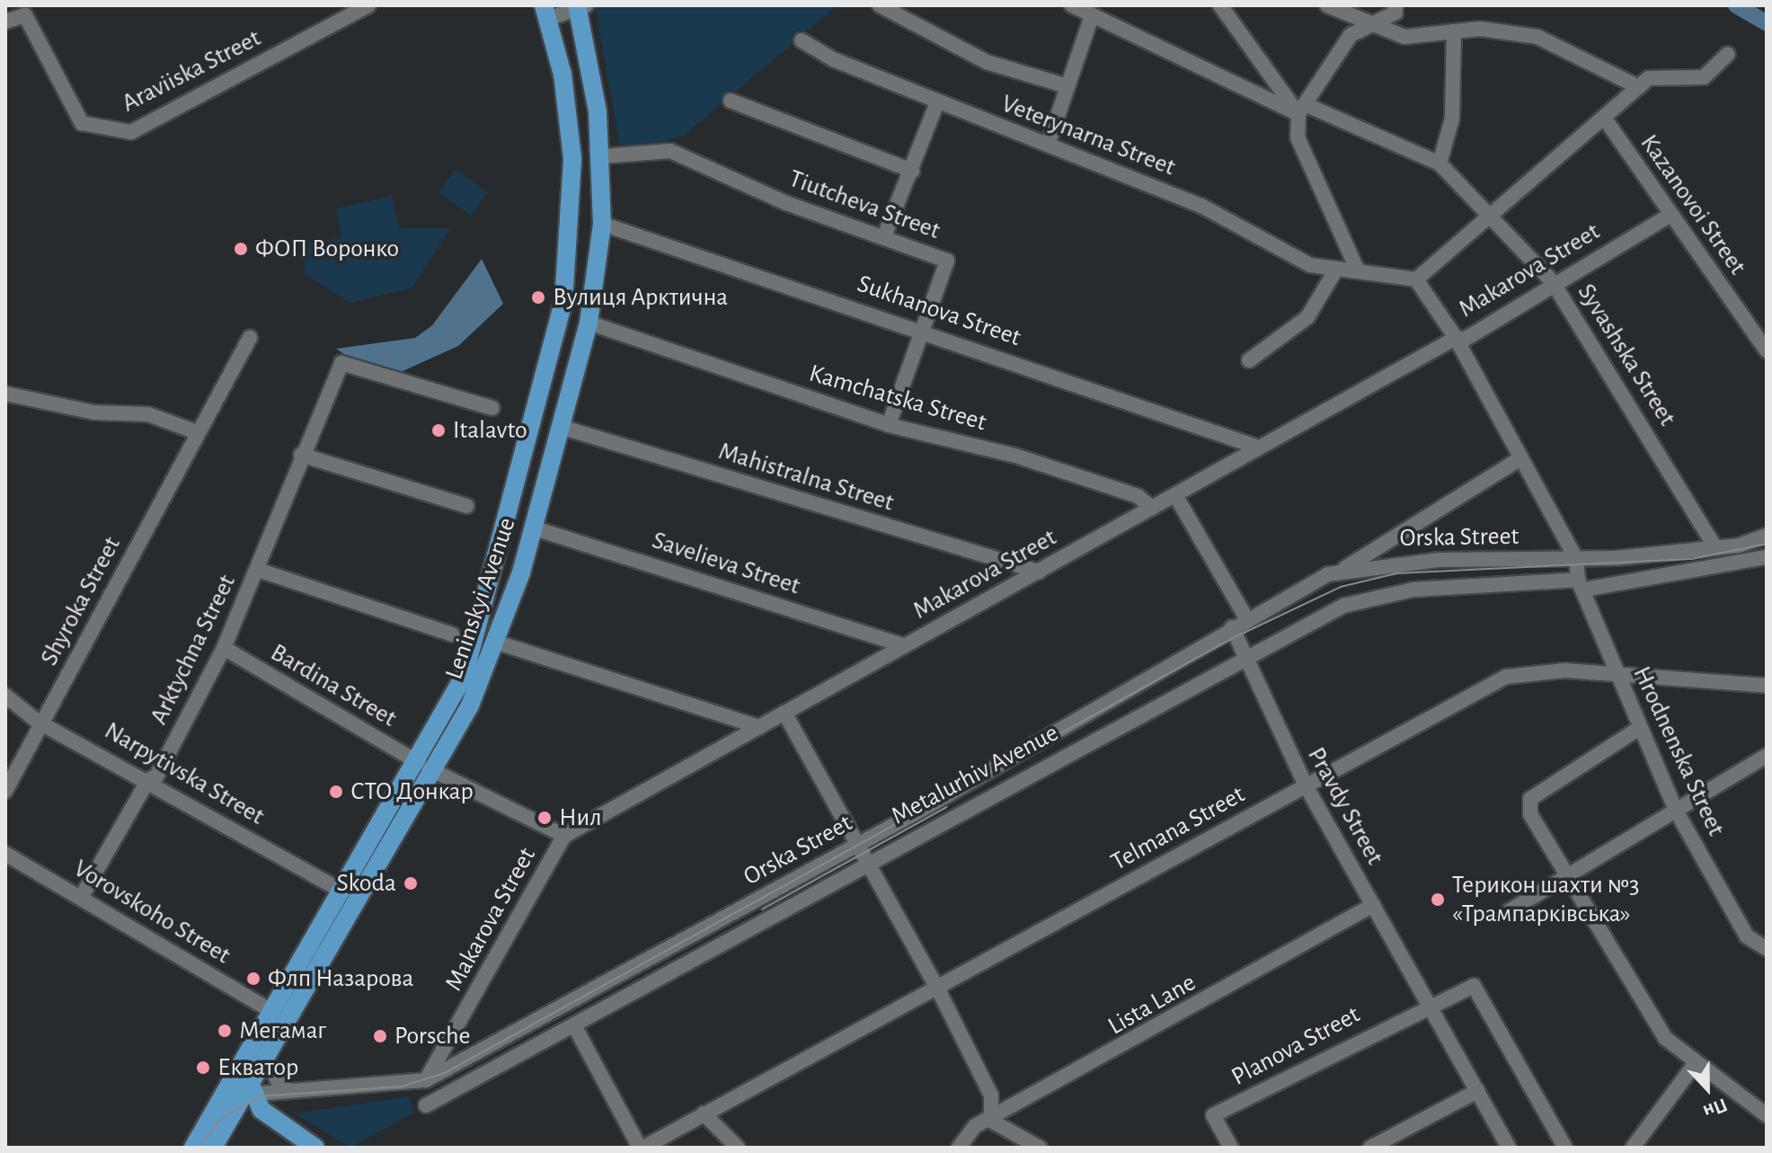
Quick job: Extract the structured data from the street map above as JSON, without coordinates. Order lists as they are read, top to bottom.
{
  "streets": {
    "main road": ["Leninskyi Avenue"],
    "street": [
      "Araviiska Street",
      "Veterynarna Street",
      "Tiutcheva Street",
      "Kazanovoi Street",
      "Makarova Street",
      "Sukhanova Street",
      "Syvashska Street",
      "Kamchatska Street",
      "Mahistralna Street",
      "Orska Street",
      "Savelieva Street",
      "Shyroka Street",
      "Arktychna Street",
      "Bardina Street",
      "Hrodnenska Street",
      "Narpytivska Street",
      "Metalurhiv Avenue",
      "Pravdy Street",
      "Telmana Street",
      "Vorovskoho Street",
      "Lista Lane",
      "Planova Street"
    ]
  },
  "crossings": [
    ["Tiutcheva Street", "Sukhanova Street"],
    ["Tiutcheva Street", "Kamchatska Street"],
    ["Tiutcheva Street", "Leninskyi Avenue"],
    ["Kazanovoi Street", "Makarova Street"],
    ["Makarova Street", "Sukhanova Street"],
    ["Makarova Street", "Syvashska Street"],
    ["Makarova Street", "Kamchatska Street"],
    ["Makarova Street", "Mahistralna Street"],
    ["Makarova Street", "Orska Street"],
    ["Makarova Street", "Savelieva Street"],
    ["Makarova Street", "Bardina Street"],
    ["Sukhanova Street", "Leninskyi Avenue"],
    ["Syvashska Street", "Orska Street"],
    ["Kamchatska Street", "Leninskyi Avenue"],
    ["Mahistralna Street", "Leninskyi Avenue"],
    ["Orska Street", "Hrodnenska Street"],
    ["Orska Street", "Pravdy Street"],
    ["Savelieva Street", "Leninskyi Avenue"],
    ["Leninskyi Avenue", "Bardina Street"],
    ["Leninskyi Avenue", "Narpytivska Street"],
    ["Leninskyi Avenue", "Vorovskoho Street"],
    ["Shyroka Street", "Narpytivska Street"],
    ["Arktychna Street", "Bardina Street"],
    ["Arktychna Street", "Narpytivska Street"],
    ["Arktychna Street", "Vorovskoho Street"],
    ["Hrodnenska Street", "Metalurhiv Avenue"],
    ["Hrodnenska Street", "Telmana Street"],
    ["Metalurhiv Avenue", "Pravdy Street"],
    ["Pravdy Street", "Telmana Street"],
    ["Pravdy Street", "Lista Lane"],
    ["Pravdy Street", "Planova Street"]
  ],
  "places": [
    "ФОП Воронко",
    "Вулиця Арктична",
    "Italavto",
    "СТО Донкар",
    "Нил",
    "Skoda",
    "Терикон шахти №3 «Трампарківська»",
    "Флп Назарова",
    "Мегамаг",
    "Porsche",
    "Екватор"
  ],
  "north": "bottom"
}
